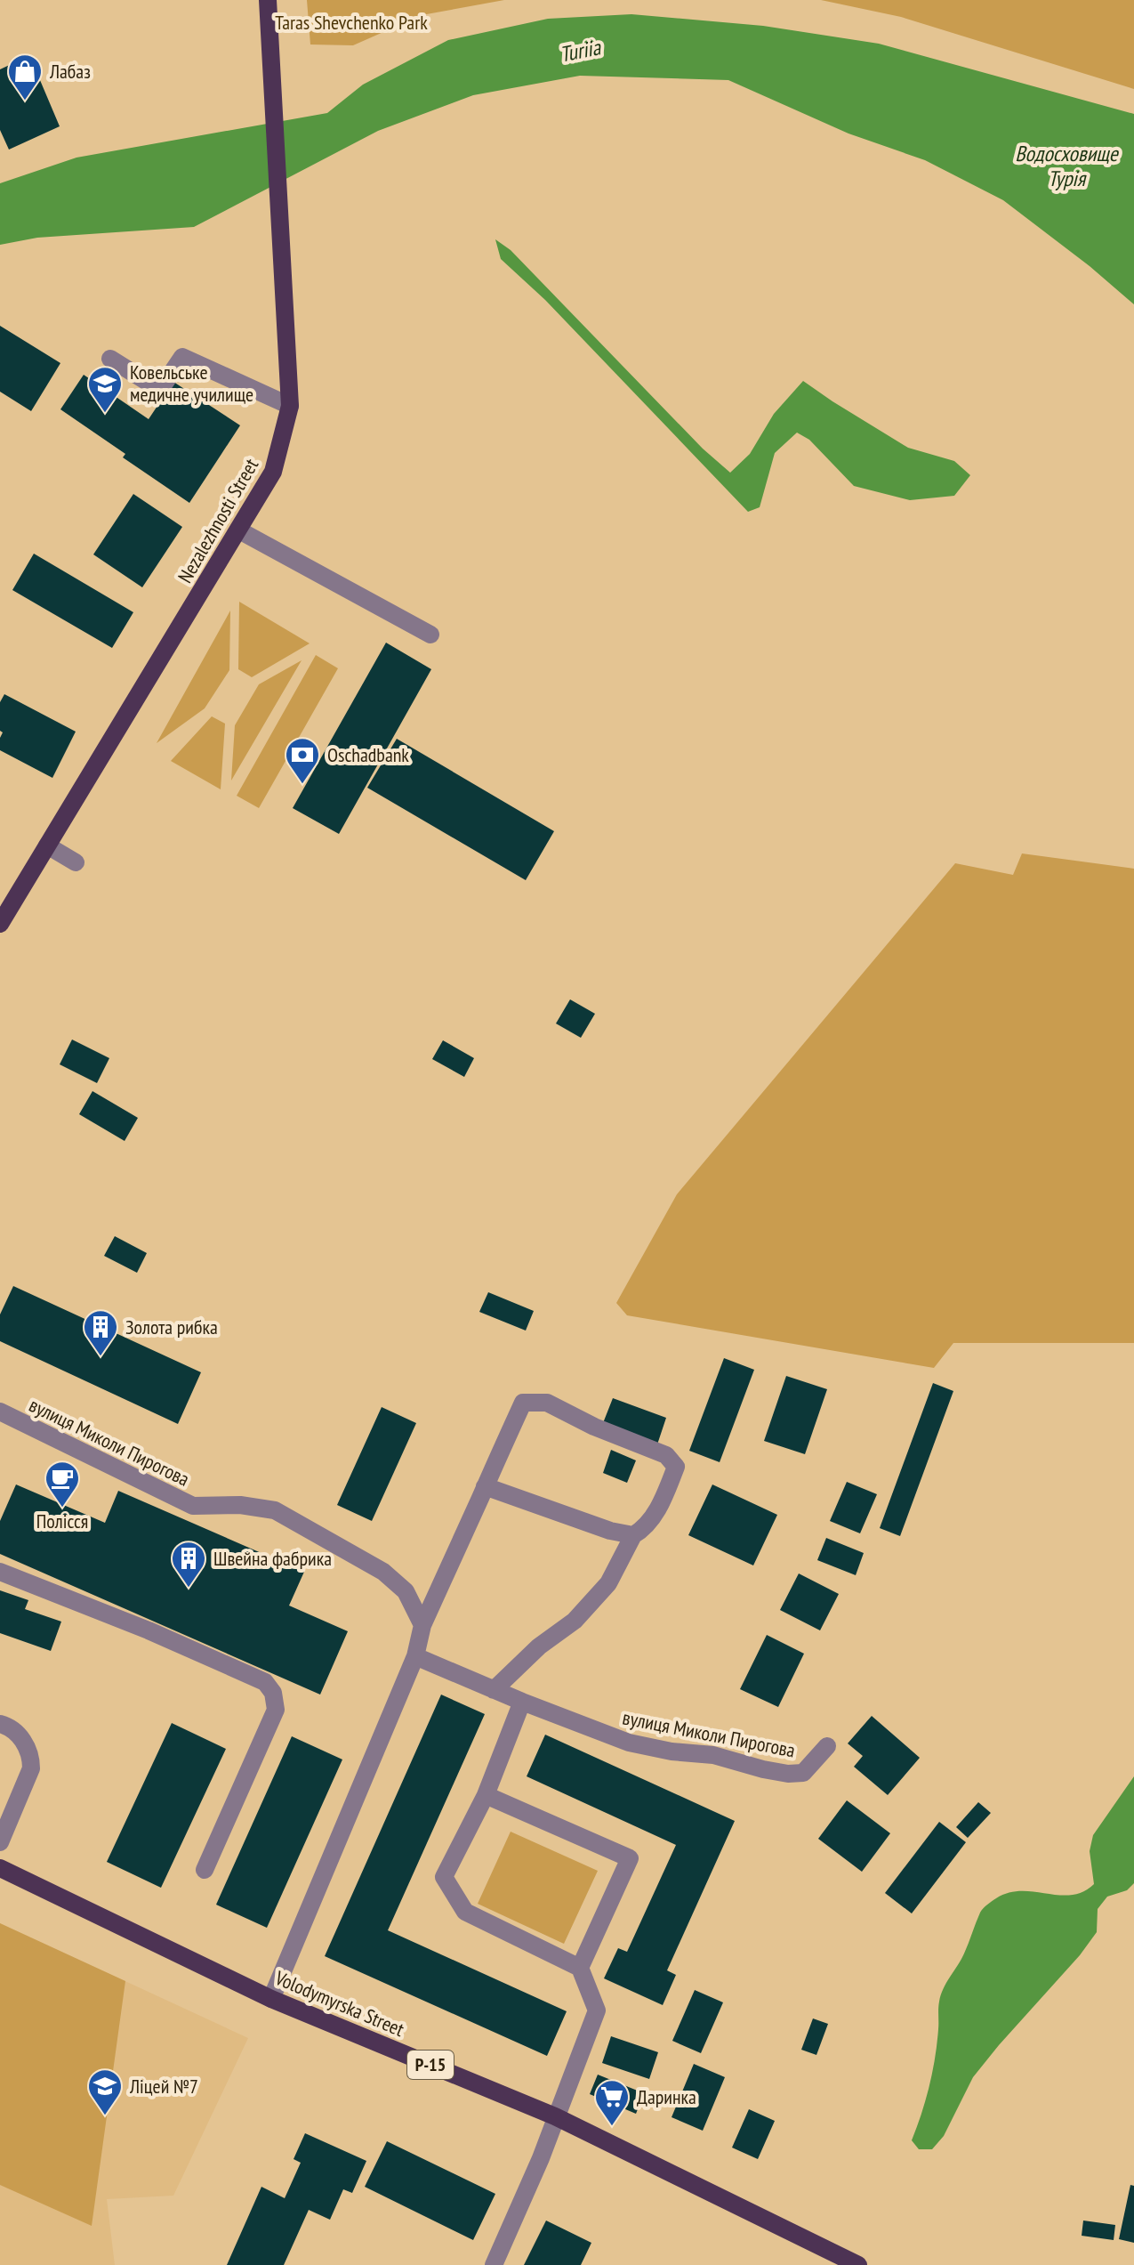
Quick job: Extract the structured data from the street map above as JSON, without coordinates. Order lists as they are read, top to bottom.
{
  "streets": {
    "main road": ["Nezalezhnosti Street", "Volodymyrska Street", "Р-15"],
    "street": ["вулиця Миколи Пирогова"]
  },
  "water": ["Turiia", "Водосховище Турія"],
  "parks": ["Taras Shevchenko Park"],
  "places": {
    "shop": ["Лабаз"],
    "school or university": ["Ковельське медичне училище", "Ліцей №7"],
    "bank": ["Oschadbank"],
    "building": ["Золота рибка", "Швейна фабрика"],
    "cafe": ["Полісся"],
    "supermarket": ["Даринка"]
  }
}
